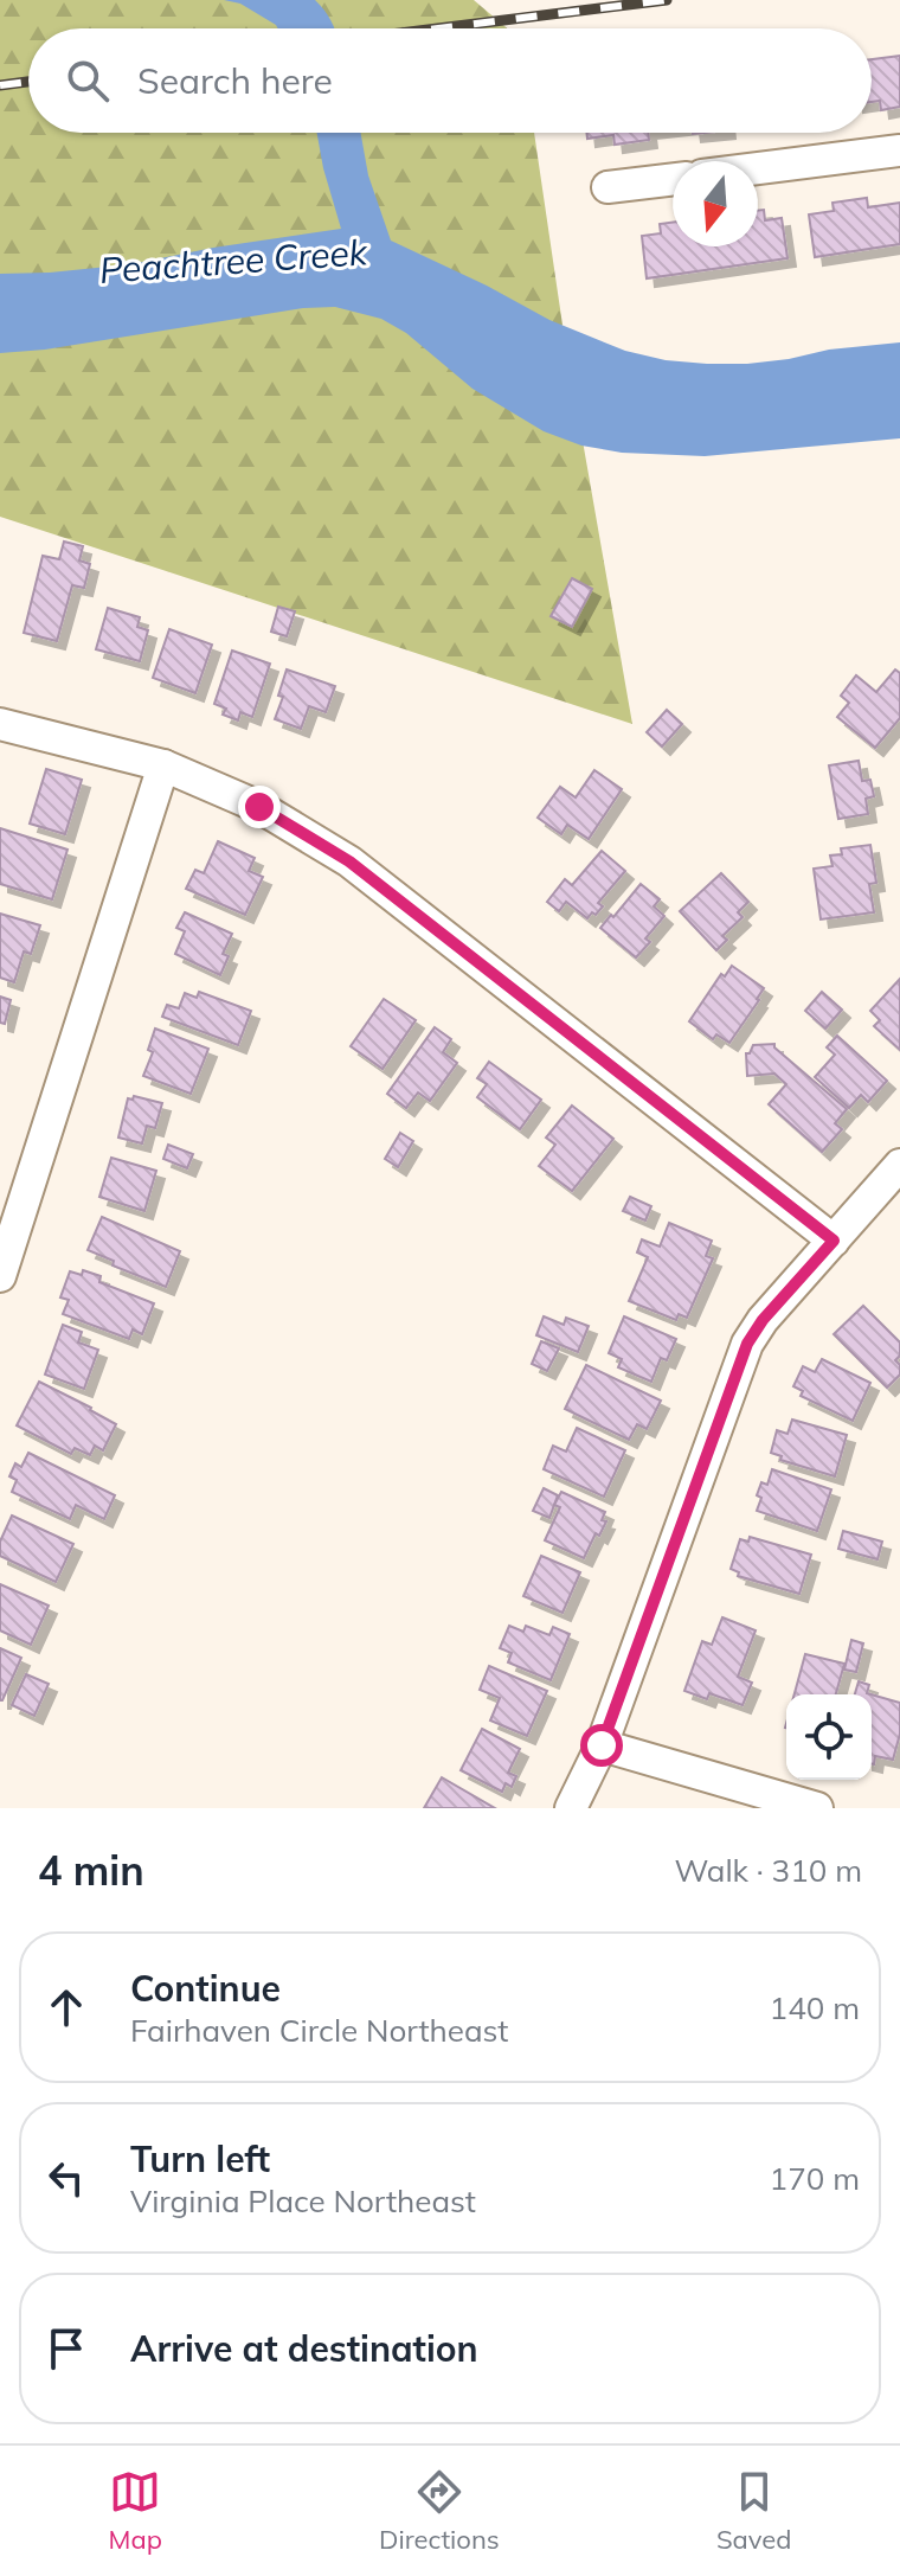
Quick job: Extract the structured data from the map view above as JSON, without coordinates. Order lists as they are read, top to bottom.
{
  "water": ["Peachtree Creek"],
  "north": "bottom",
  "page": {
    "search": "Search here",
    "heading": ["4 min", "Walk · 310 m"],
    "list": [
      ["Continue", "Fairhaven Circle Northeast", "140 m"],
      ["Turn left", "Virginia Place Northeast", "170 m"],
      "Arrive at destination"
    ],
    "nav": ["Map", "Directions", "Saved"]
  }
}
